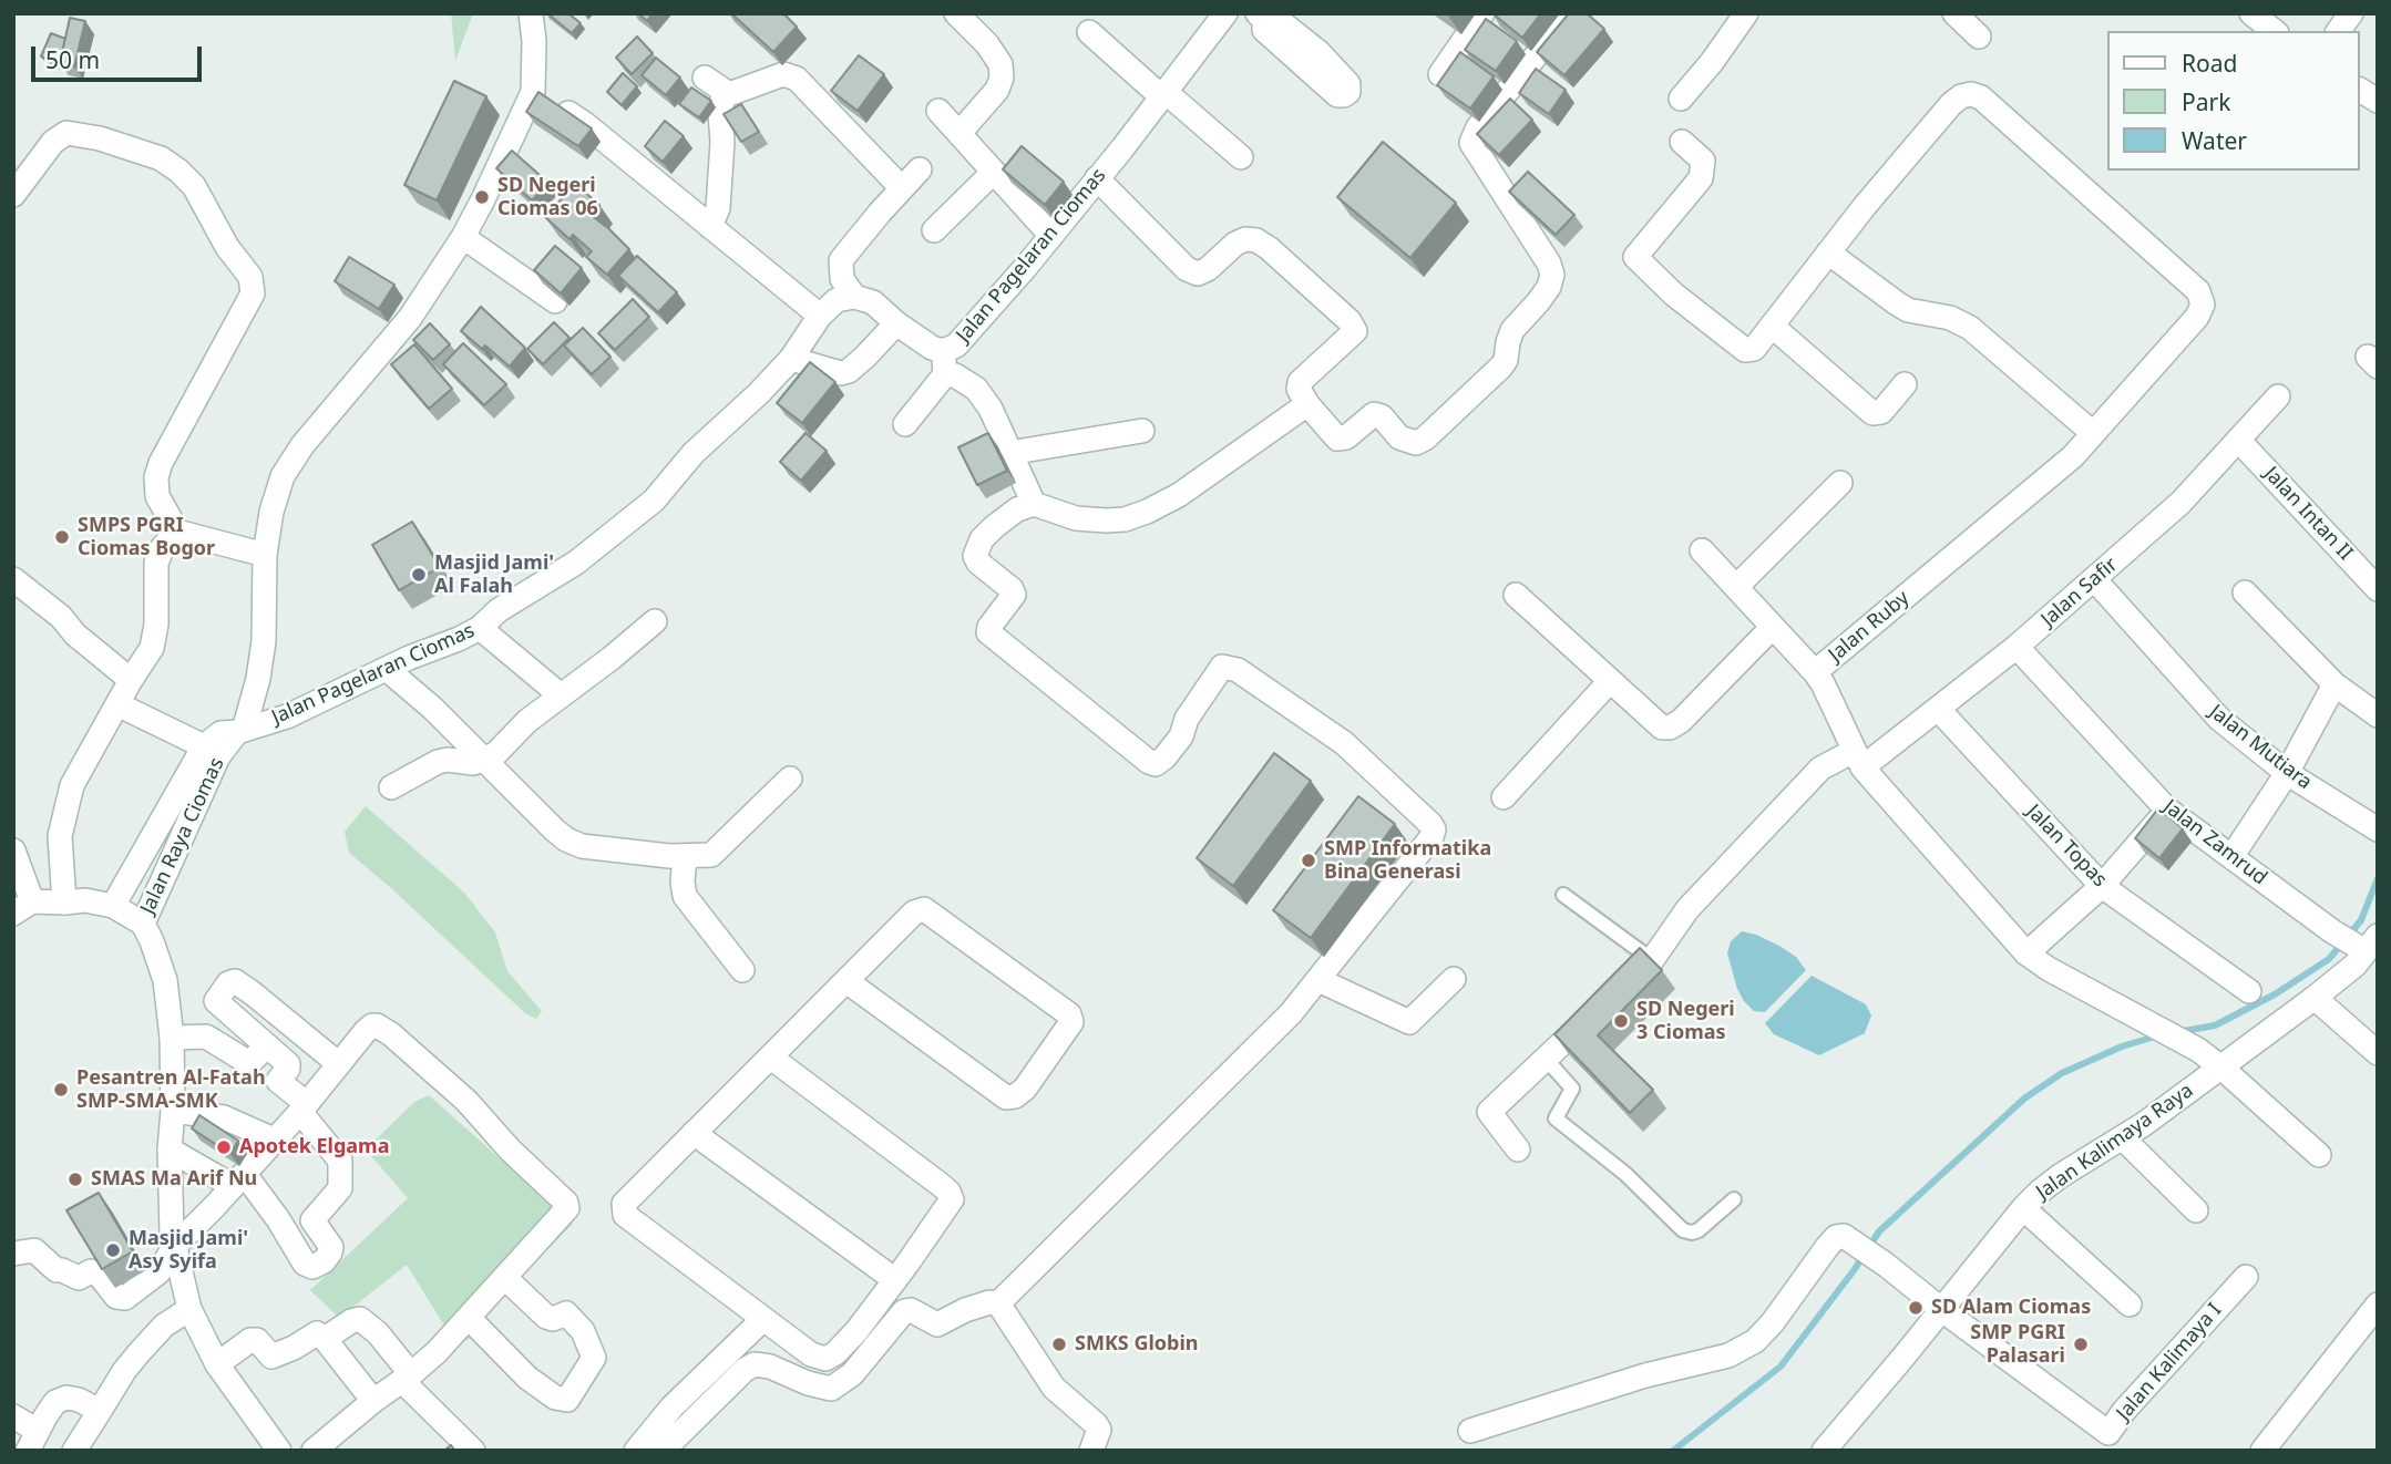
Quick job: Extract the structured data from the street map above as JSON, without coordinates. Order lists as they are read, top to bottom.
{
  "streets": {
    "street": [
      "Jalan Pagelaran Ciomas",
      "Jalan Intan II",
      "Jalan Safir",
      "Jalan Ruby",
      "Jalan Mutiara",
      "Jalan Raya Ciomas",
      "Jalan Zamrud",
      "Jalan Topas",
      "Jalan Kalimaya Raya",
      "Jalan Kalimaya I"
    ]
  },
  "crossings": [
    ["Jalan Pagelaran Ciomas", "Jalan Raya Ciomas"],
    ["Jalan Intan II", "Jalan Safir"],
    ["Jalan Safir", "Jalan Ruby"],
    ["Jalan Safir", "Jalan Mutiara"],
    ["Jalan Safir", "Jalan Zamrud"],
    ["Jalan Safir", "Jalan Topas"],
    ["Jalan Ruby", "Jalan Kalimaya Raya"],
    ["Jalan Zamrud", "Jalan Kalimaya Raya"],
    ["Jalan Kalimaya Raya", "Jalan Kalimaya I"]
  ],
  "places": [
    "SD Negeri Ciomas 06",
    "SMPS PGRI Ciomas Bogor",
    "Masjid Jami' Al Falah",
    "SMP Informatika Bina Generasi",
    "SD Negeri 3 Ciomas",
    "Pesantren Al-Fatah SMP-SMA-SMK",
    "Apotek Elgama",
    "SMAS Ma Arif Nu",
    "Masjid Jami' Asy Syifa",
    "SD Alam Ciomas",
    "SMKS Globin",
    "SMP PGRI Palasari"
  ],
  "legend": ["Road", "Park", "Water"],
  "scale_bar": "50 m"
}
